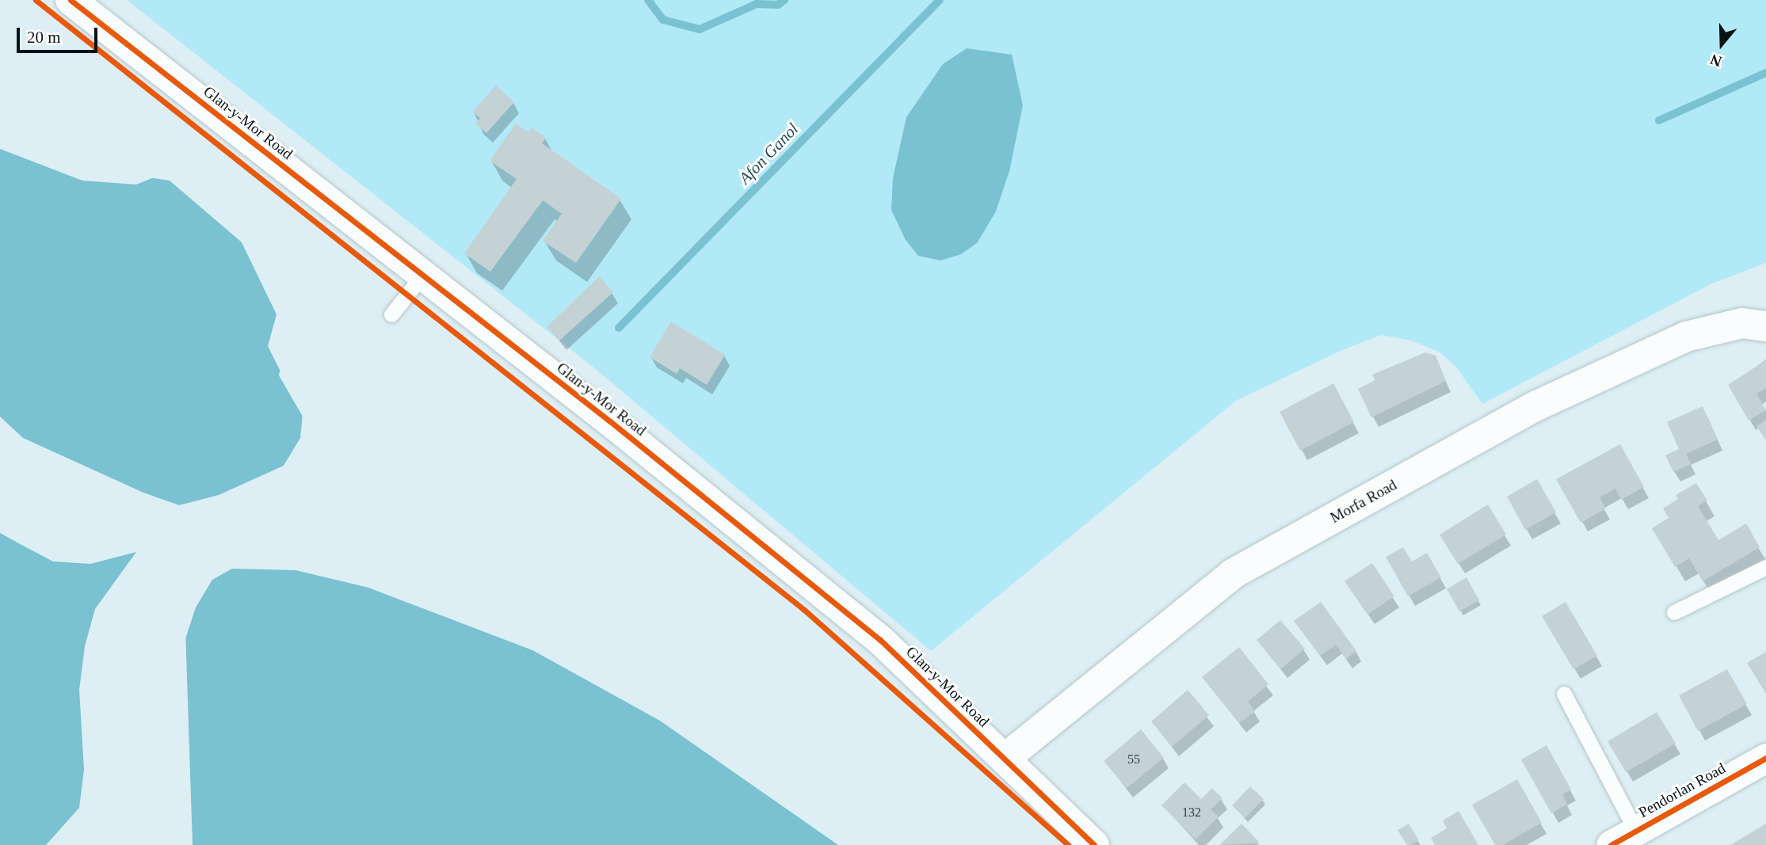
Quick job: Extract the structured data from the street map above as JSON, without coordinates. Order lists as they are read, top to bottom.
{
  "streets": {
    "street": ["Glan-y-Mor Road", "Morfa Road", "Pendorlan Road"]
  },
  "crossings": [
    ["Glan-y-Mor Road", "Morfa Road"]
  ],
  "water": ["Afon Ganol"],
  "house_numbers": ["55", "132"],
  "scale_bar": "20 m",
  "north": "bottom"
}
